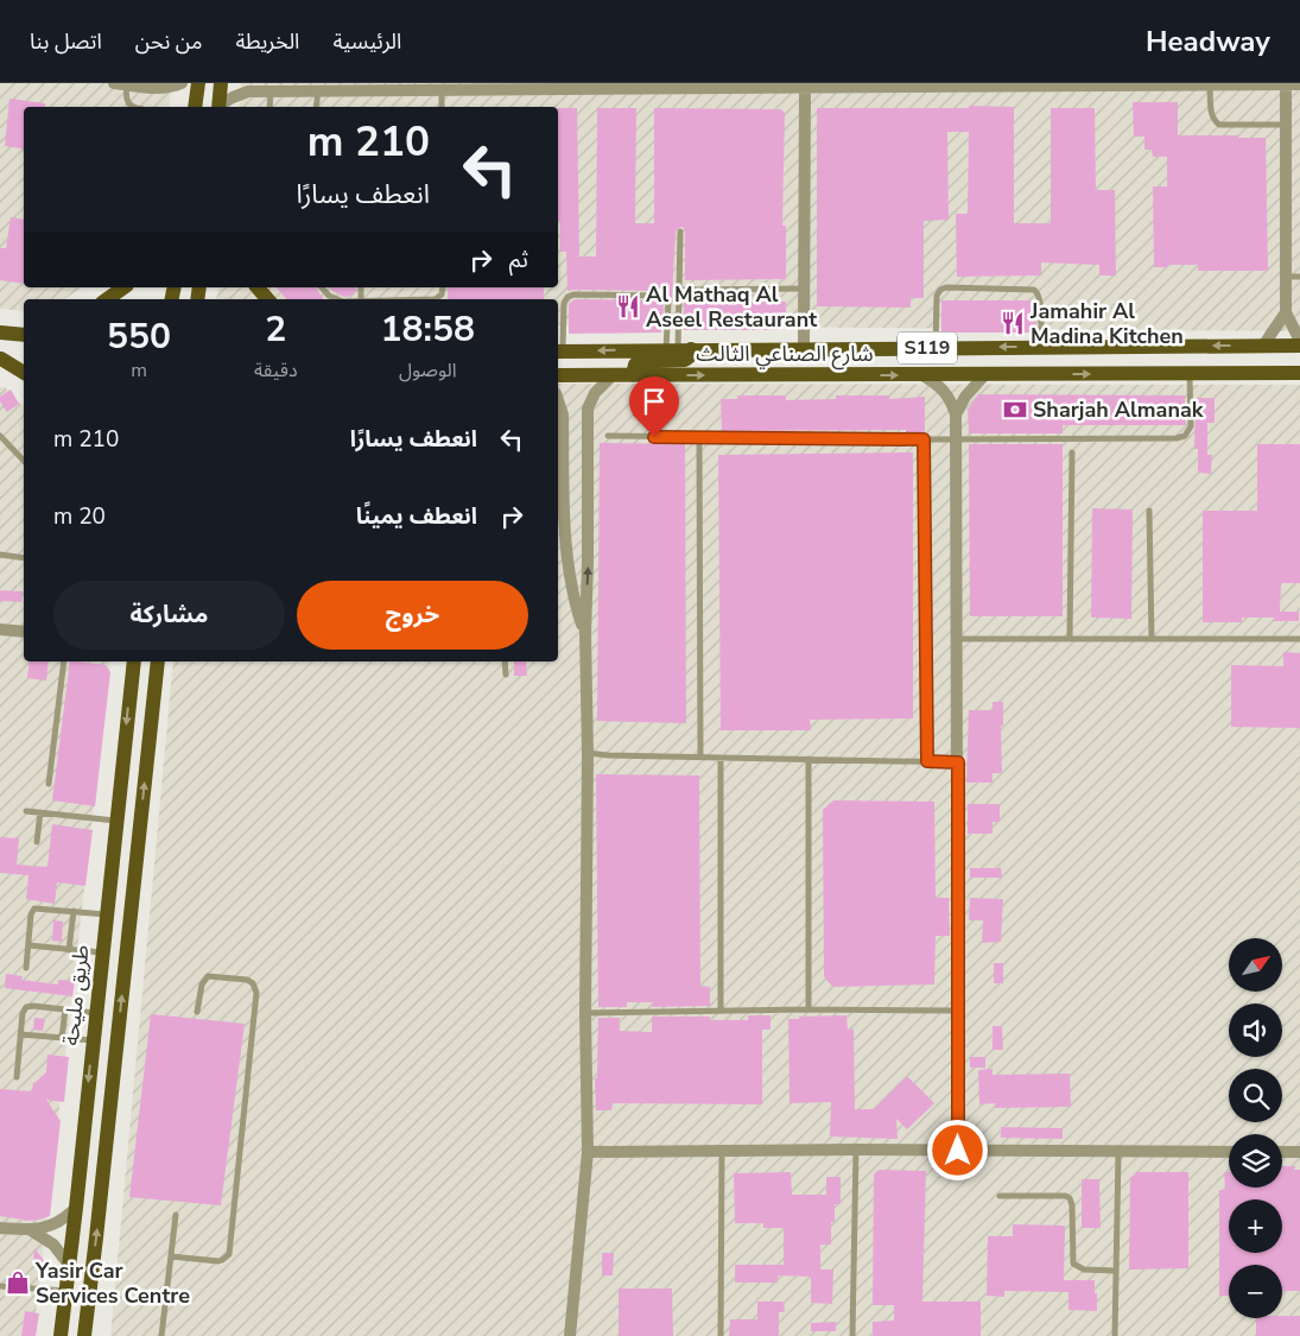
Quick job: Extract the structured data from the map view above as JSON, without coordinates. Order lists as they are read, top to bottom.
{
  "streets": {
    "main road": ["S119", "شارع الصناعي الثالث", "طريق مليحة"]
  },
  "places": {
    "restaurant": ["Al Mathaq Al Aseel Restaurant", "Jamahir Al Madina Kitchen"],
    "bank": ["Sharjah Almanak"],
    "shop": ["Yasir Car Services Centre"]
  },
  "north": "top right",
  "page": {
    "header": "Headway",
    "nav": [
      "الرئيسية",
      "الخريطة",
      "من نحن",
      "اتصل بنا"
    ],
    "turn": ["210 m", "انعطف يسارًا"],
    "then": "ثم",
    "eta": [
      "18:58",
      "الوصول",
      "2",
      "دقيقة",
      "550",
      "m"
    ],
    "list": [
      {
        "name": "انعطف يسارًا",
        "value": "210 m"
      },
      {
        "name": "انعطف يمينًا",
        "value": "20 m"
      }
    ],
    "buttons": ["خروج", "مشاركة"],
    "map_buttons": ["+", "−"]
  }
}
